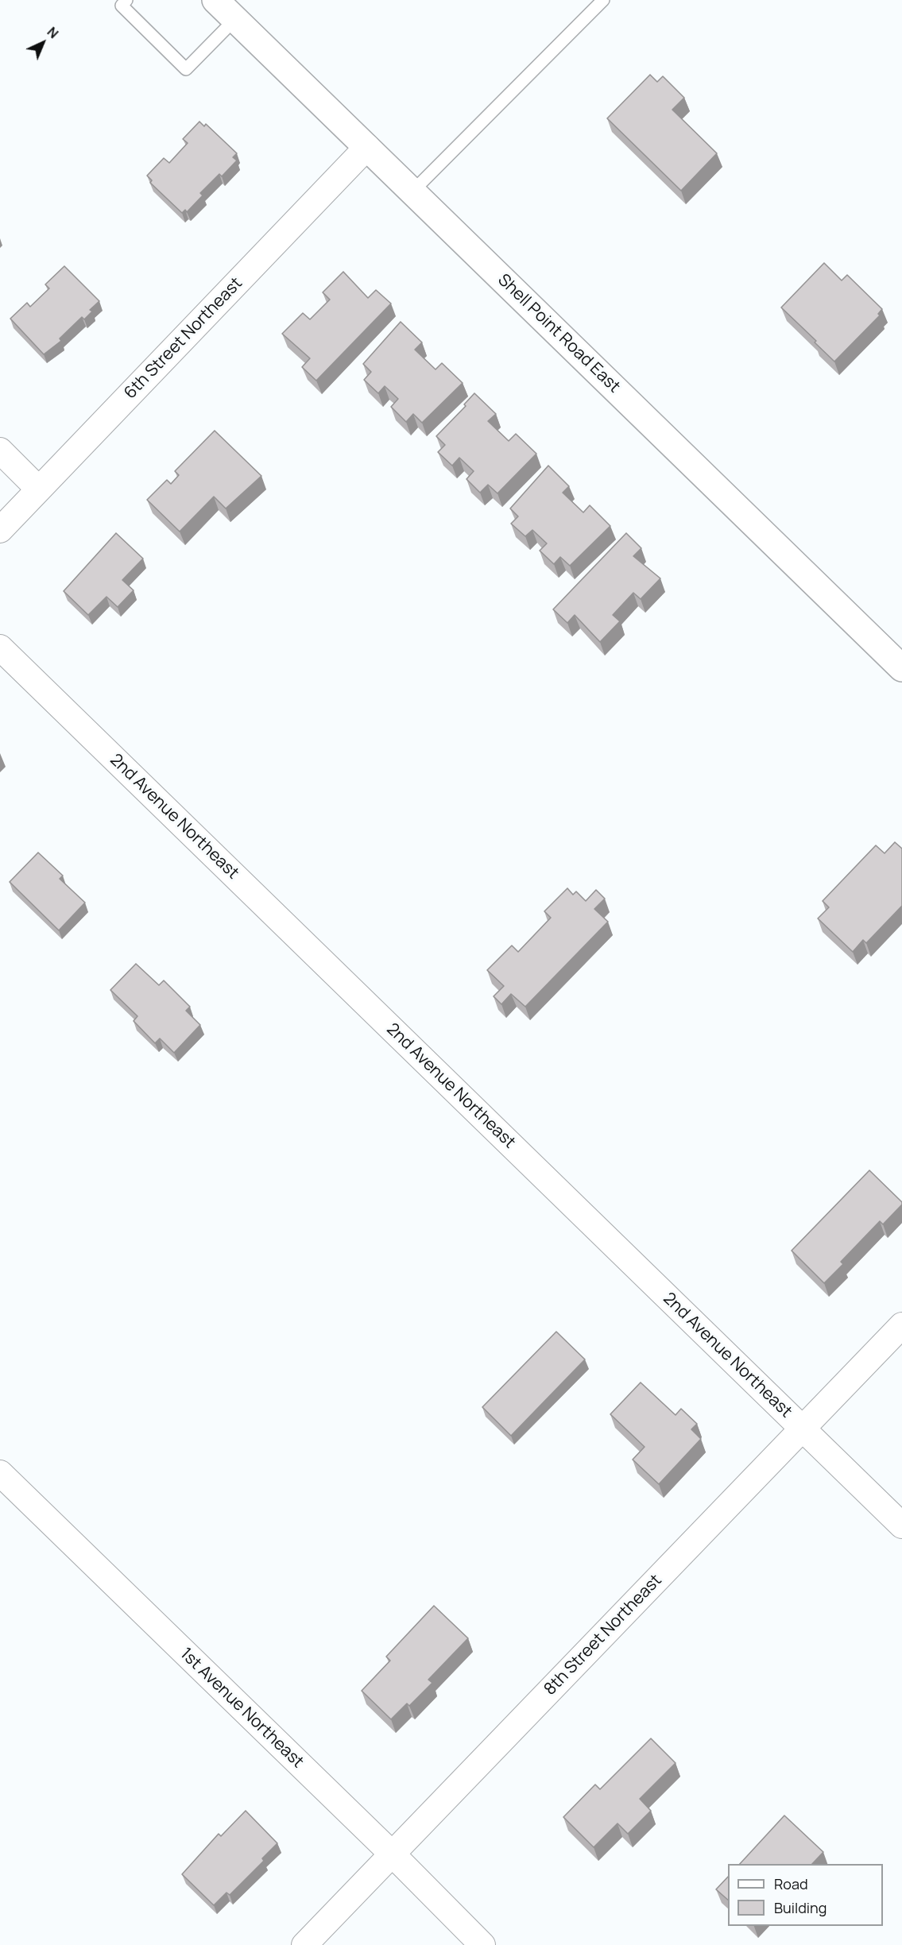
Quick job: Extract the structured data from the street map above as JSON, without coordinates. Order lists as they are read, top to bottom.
{
  "streets": {
    "street": [
      "Shell Point Road East",
      "6th Street Northeast",
      "2nd Avenue Northeast",
      "8th Street Northeast",
      "1st Avenue Northeast"
    ]
  },
  "crossings": [
    ["Shell Point Road East", "6th Street Northeast"],
    ["2nd Avenue Northeast", "8th Street Northeast"],
    ["8th Street Northeast", "1st Avenue Northeast"]
  ],
  "legend": ["Road", "Building"],
  "north": "top right"
}
